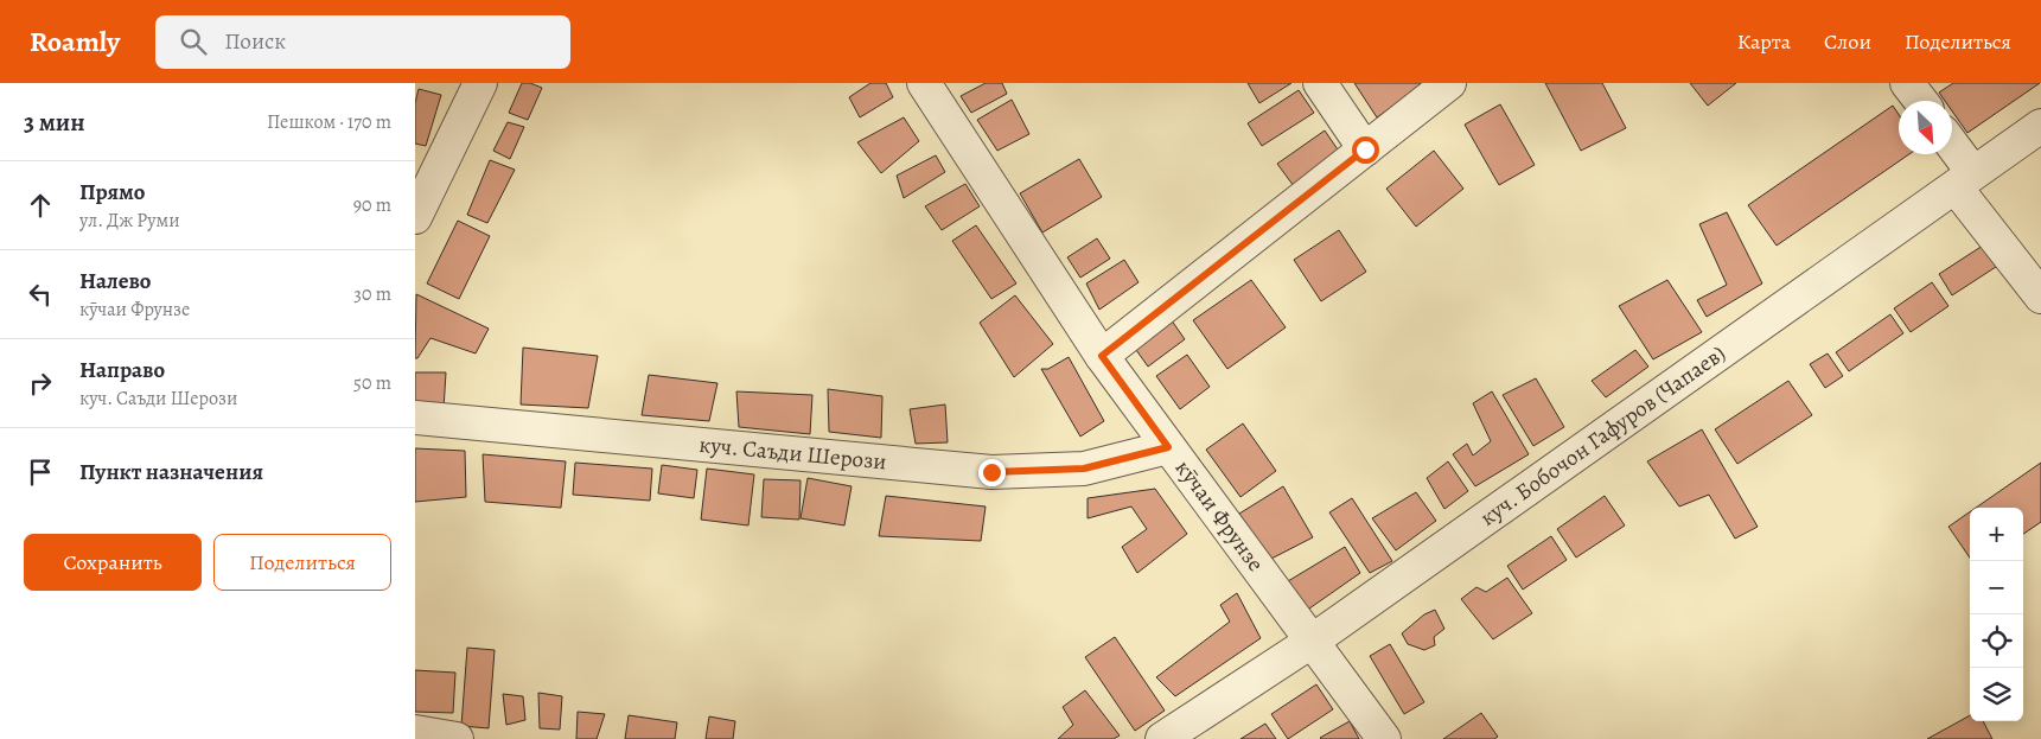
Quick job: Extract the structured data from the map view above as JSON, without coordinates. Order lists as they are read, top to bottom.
{
  "streets": {
    "street": ["куч. Бобочон Гафуров (Чапаев)", "куч. Саъди Шерози", "кӯчаи Фрунзе"]
  },
  "crossings": [
    ["куч. Бобочон Гафуров (Чапаев)", "кӯчаи Фрунзе"],
    ["куч. Саъди Шерози", "кӯчаи Фрунзе"]
  ],
  "north": "bottom right",
  "page": {
    "header": "Roamly",
    "search": "Поиск",
    "nav": ["Карта", "Слои", "Поделиться"],
    "heading": ["3 мин", "Пешком · 170 m"],
    "list": [
      ["Прямо", "ул. Дж Руми", "90 m"],
      ["Налево", "кӯчаи Фрунзе", "30 m"],
      ["Направо", "куч. Саъди Шерози", "50 m"],
      "Пункт назначения"
    ],
    "map_buttons": ["+", "−"],
    "buttons": ["Сохранить", "Поделиться"]
  }
}
